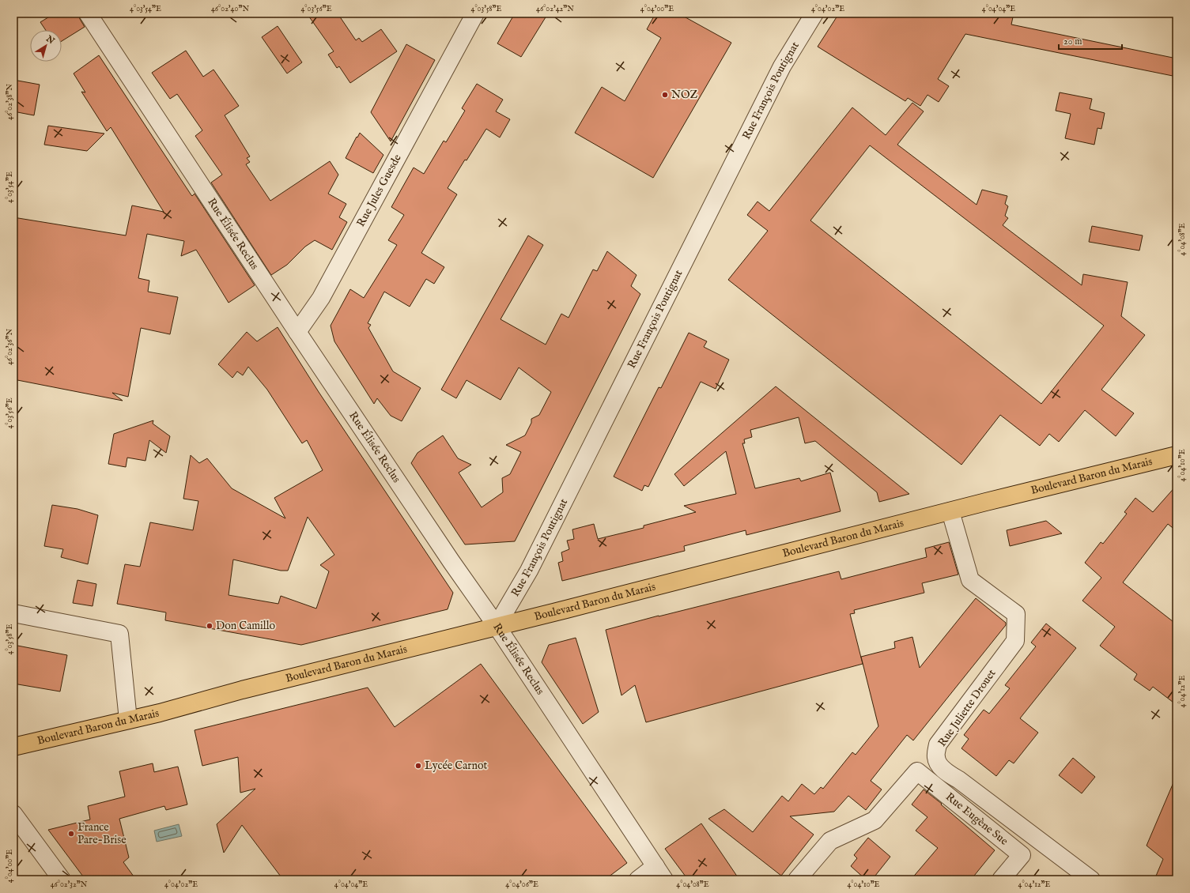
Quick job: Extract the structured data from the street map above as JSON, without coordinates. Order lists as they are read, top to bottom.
{
  "streets": {
    "main road": ["Boulevard Baron du Marais"],
    "street": [
      "Rue François Poutignat",
      "Rue Jules Guesde",
      "Rue Élisée Reclus",
      "Rue Juliette Drouet",
      "Rue Eugène Sue"
    ]
  },
  "crossings": [
    ["Rue François Poutignat", "Rue Élisée Reclus"],
    ["Rue François Poutignat", "Boulevard Baron du Marais"],
    ["Rue Jules Guesde", "Rue Élisée Reclus"],
    ["Rue Élisée Reclus", "Boulevard Baron du Marais"],
    ["Boulevard Baron du Marais", "Rue Juliette Drouet"]
  ],
  "places": [
    "NOZ",
    "Don Camillo",
    "Lycée Carnot",
    "France Pare-Brise"
  ],
  "scale_bar": "20 m",
  "north": "top right",
  "coordinates": [
    "4°03'54\"E",
    "46°02'40\"N",
    "4°03'56\"E",
    "4°03'58\"E",
    "46°02'42\"N",
    "4°04'00\"E",
    "4°04'02\"E",
    "4°04'04\"E",
    "46°02'38\"N",
    "4°04'08\"E",
    "46°02'36\"N",
    "4°04'10\"E",
    "4°04'12\"E",
    "46°02'32\"N",
    "4°04'06\"E"
  ]
}
